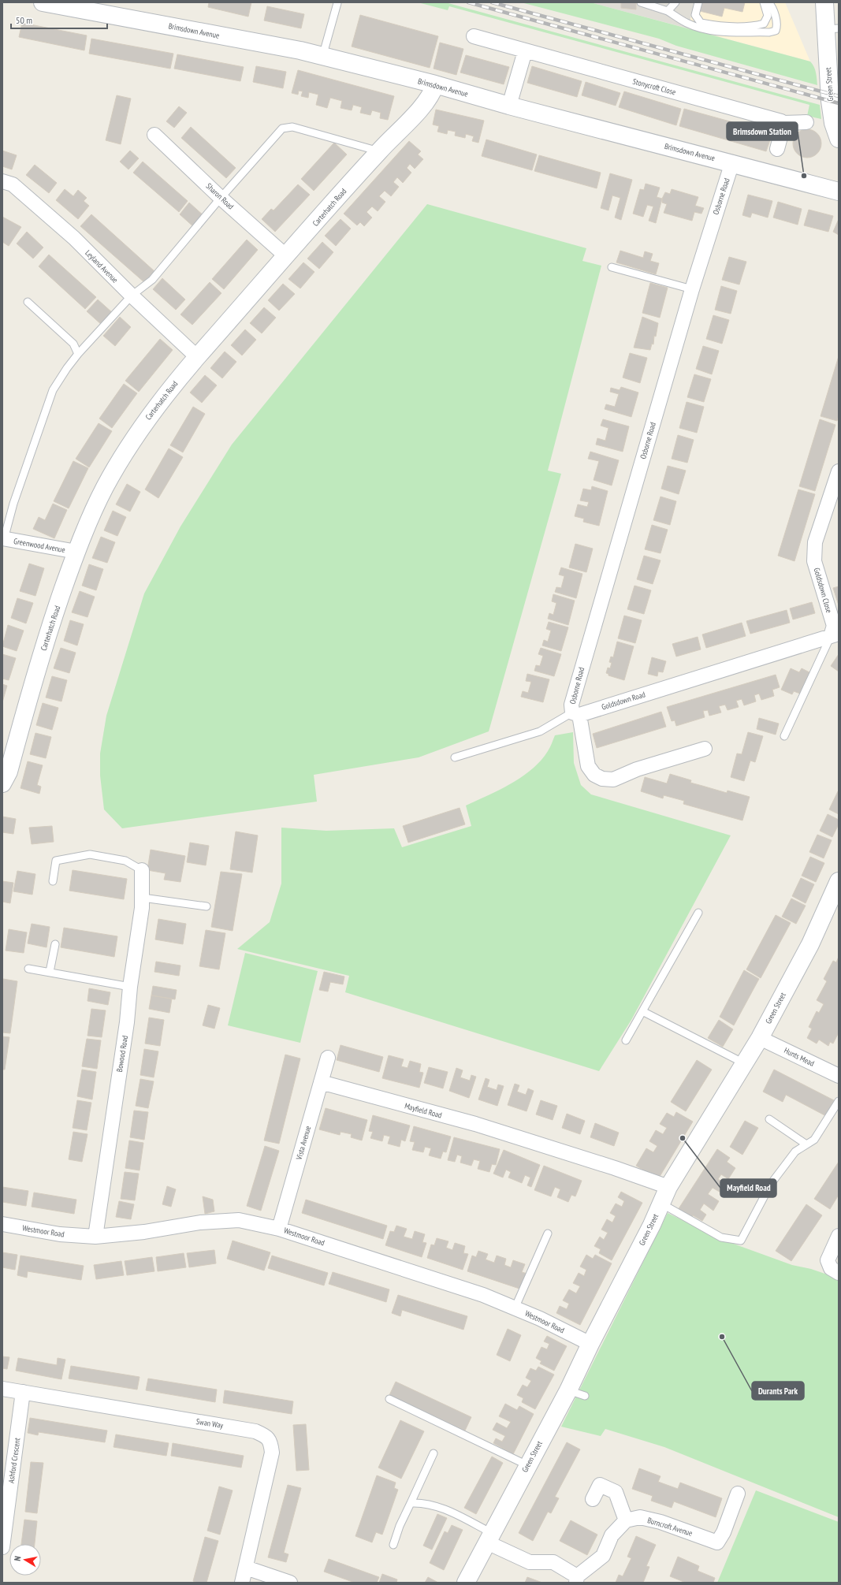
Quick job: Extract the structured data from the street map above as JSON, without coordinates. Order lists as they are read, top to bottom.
{
  "streets": {
    "street": [
      "Brimsdown Avenue",
      "Green Street",
      "Stonycroft Close",
      "Sharon Road",
      "Osborne Road",
      "Carterhatch Road",
      "Leyland Avenue",
      "Greenwood Avenue",
      "Goldsdown Close",
      "Goldsdown Road",
      "Bowood Road",
      "Hunts Mead",
      "Mayfield Road",
      "Vista Avenue",
      "Westmoor Road",
      "Swan Way",
      "Ashford Crescent",
      "Burncroft Avenue"
    ]
  },
  "crossings": [
    ["Brimsdown Avenue", "Osborne Road"],
    ["Brimsdown Avenue", "Carterhatch Road"],
    ["Green Street", "Hunts Mead"],
    ["Green Street", "Mayfield Road"],
    ["Green Street", "Westmoor Road"],
    ["Sharon Road", "Carterhatch Road"],
    ["Osborne Road", "Goldsdown Road"],
    ["Carterhatch Road", "Leyland Avenue"],
    ["Carterhatch Road", "Greenwood Avenue"],
    ["Goldsdown Close", "Goldsdown Road"],
    ["Bowood Road", "Westmoor Road"],
    ["Mayfield Road", "Vista Avenue"],
    ["Vista Avenue", "Westmoor Road"],
    ["Swan Way", "Ashford Crescent"]
  ],
  "places": ["Brimsdown Station", "Mayfield Road", "Durants Park"],
  "scale_bar": "50 m",
  "north": "left"
}
